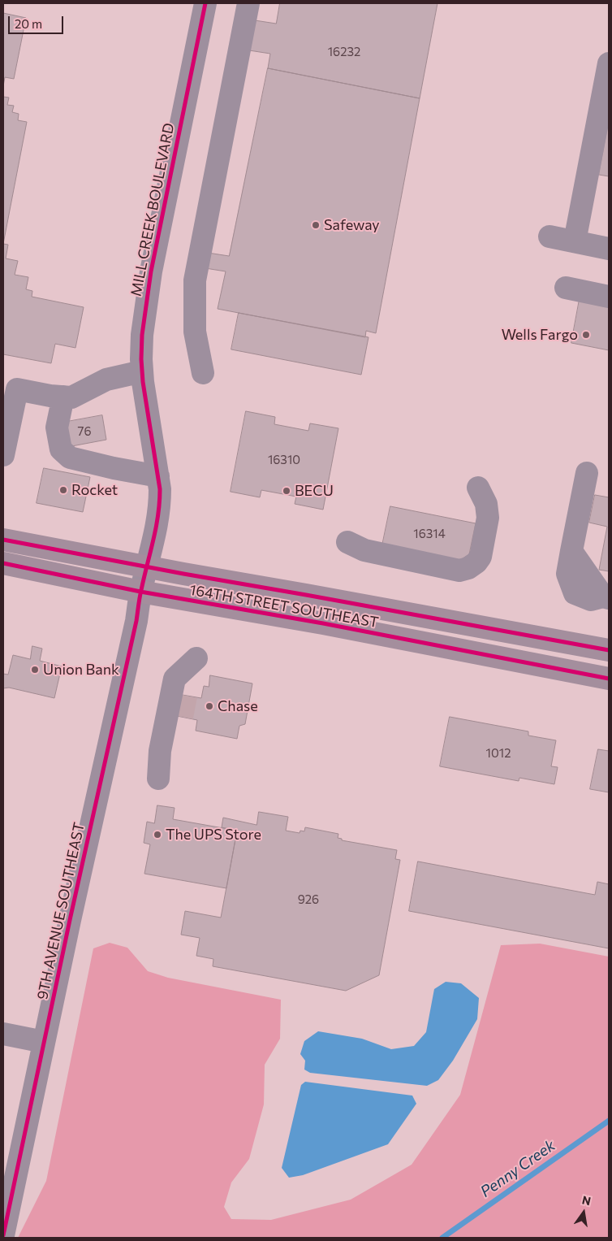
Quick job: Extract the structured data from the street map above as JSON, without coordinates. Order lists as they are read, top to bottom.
{
  "streets": {
    "main road": ["164TH STREET SOUTHEAST"],
    "street": ["MILL CREEK BOULEVARD", "9TH AVENUE SOUTHEAST"]
  },
  "crossings": [
    ["MILL CREEK BOULEVARD", "164TH STREET SOUTHEAST"],
    ["MILL CREEK BOULEVARD", "9TH AVENUE SOUTHEAST"],
    ["164TH STREET SOUTHEAST", "9TH AVENUE SOUTHEAST"]
  ],
  "water": ["Penny Creek"],
  "places": [
    "Safeway",
    "Wells Fargo",
    "Rocket",
    "BECU",
    "Union Bank",
    "Chase",
    "The UPS Store"
  ],
  "house_numbers": [
    "16232",
    "76",
    "16310",
    "16314",
    "1012",
    "926"
  ],
  "scale_bar": "20 m",
  "north": "top"
}
